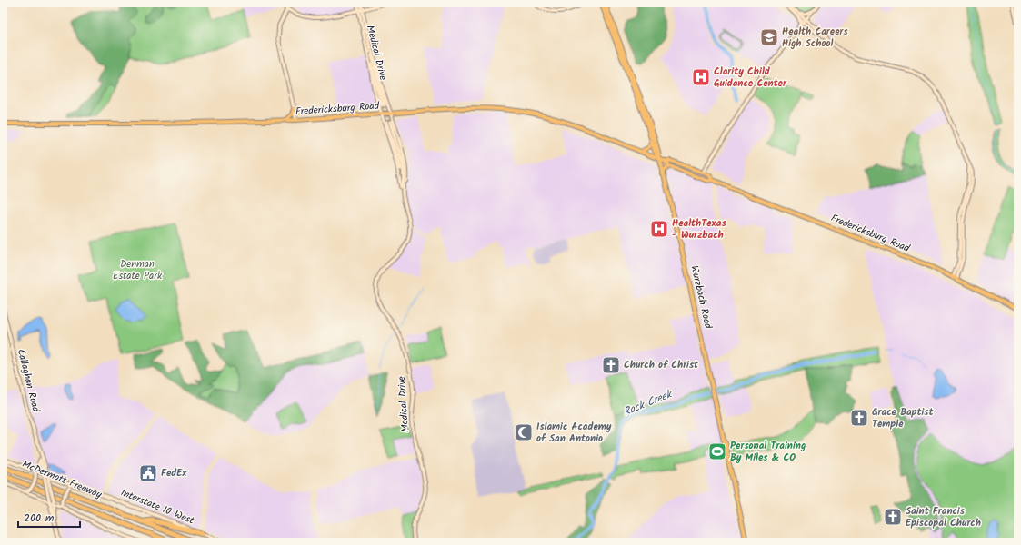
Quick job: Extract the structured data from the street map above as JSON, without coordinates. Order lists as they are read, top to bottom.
{
  "streets": {
    "highway": ["McDermott Freeway"],
    "main road": ["Fredericksburg Road", "Wurzbach Road"],
    "street": ["Medical Drive", "Callaghan Road", "Interstate 10 West"]
  },
  "crossings": [
    ["Fredericksburg Road", "Wurzbach Road"],
    ["Callaghan Road", "Interstate 10 West"]
  ],
  "water": ["Rock Creek"],
  "parks": ["Denman Estate Park"],
  "places": {
    "school or university": ["Health Careers High School"],
    "hospital": ["Clarity Child Guidance Center", "HealthTexas - Wurzbach"],
    "church": ["Church of Christ", "Grace Baptist Temple", "Saint Francis Episcopal Church"],
    "mosque": ["Islamic Academy of San Antonio"],
    "sports": ["Personal Training By Miles & CO"],
    "public building": ["FedEx"]
  },
  "scale_bar": "200 m"
}
